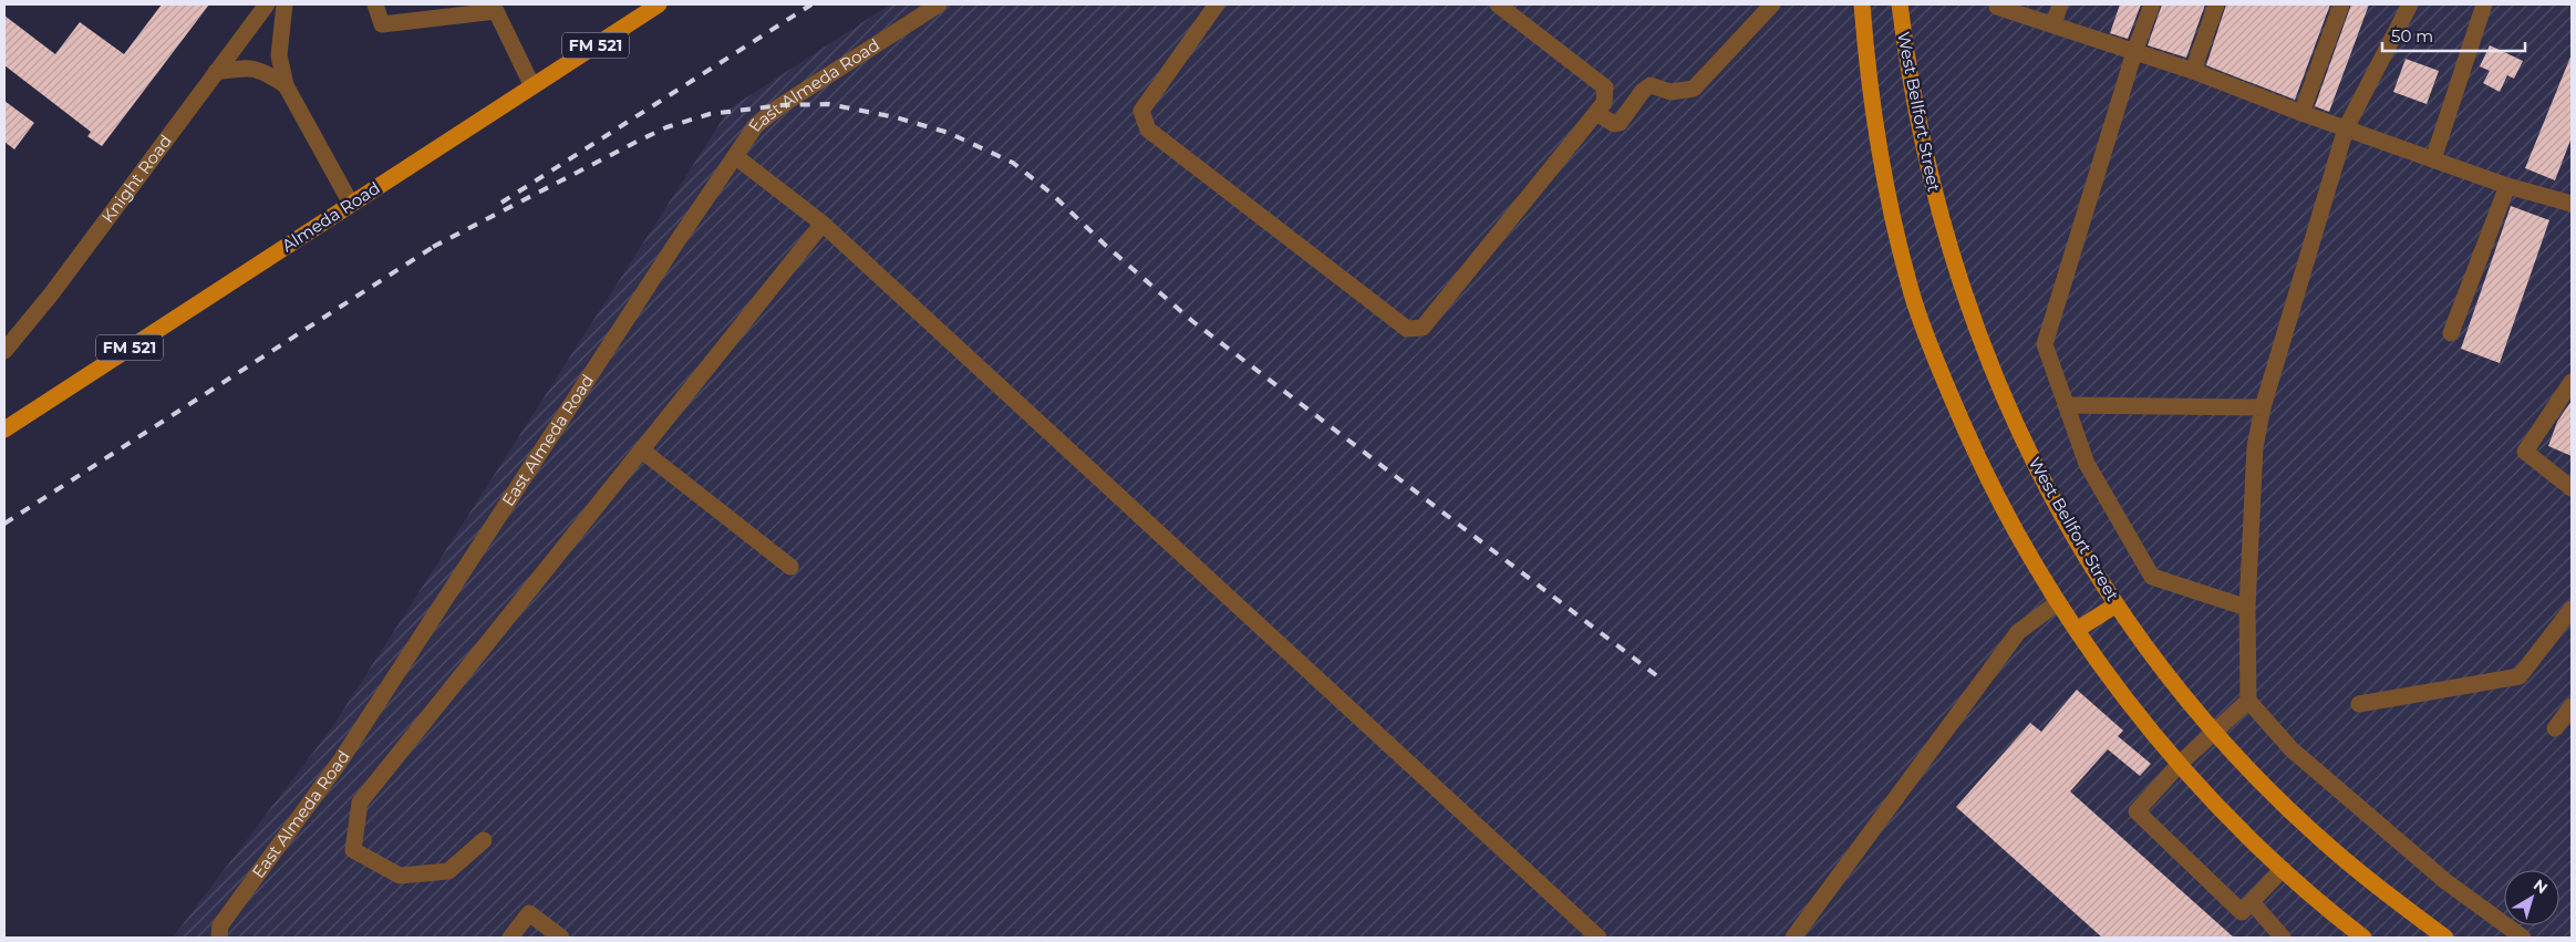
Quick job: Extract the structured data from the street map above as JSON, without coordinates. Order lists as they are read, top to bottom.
{
  "streets": {
    "main road": ["FM 521", "West Bellfort Street", "Almeda Road"],
    "street": ["East Almeda Road", "Knight Road"]
  },
  "scale_bar": "50 m",
  "north": "top right"
}
